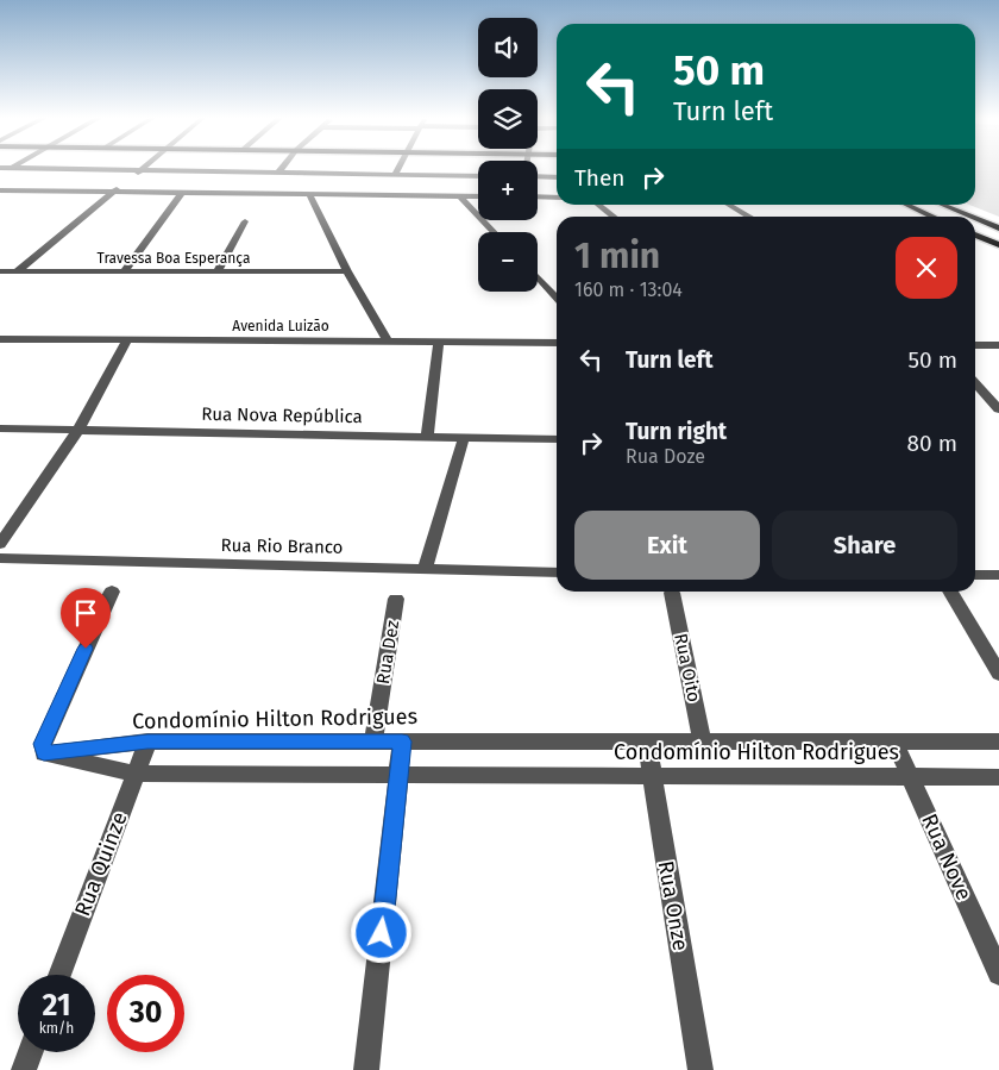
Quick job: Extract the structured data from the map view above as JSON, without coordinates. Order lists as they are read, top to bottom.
{
  "streets": {
    "street": [
      "Travessa Boa Esperança",
      "Avenida Luizão",
      "Rua Nova República",
      "Rua Rio Branco",
      "Rua Dez",
      "Rua Oito",
      "Condomínio Hilton Rodrigues",
      "Rua Nove",
      "Rua Quinze",
      "Rua Onze"
    ]
  },
  "crossings": [
    ["Rua Dez", "Condomínio Hilton Rodrigues"],
    ["Rua Oito", "Condomínio Hilton Rodrigues"],
    ["Condomínio Hilton Rodrigues", "Rua Nove"],
    ["Condomínio Hilton Rodrigues", "Rua Quinze"],
    ["Condomínio Hilton Rodrigues", "Rua Onze"]
  ],
  "page": {
    "map_buttons": ["+", "−"],
    "turn": ["50 m", "Turn left"],
    "then": "Then",
    "heading": ["1 min", "160 m · 13:04"],
    "list": [
      {
        "name": "Turn left",
        "value": "50 m"
      },
      {
        "name": "Turn right",
        "note": "Rua Doze",
        "value": "80 m"
      }
    ],
    "buttons": ["Exit", "Share"],
    "speed": "21 km/h",
    "limit": "30"
  }
}
